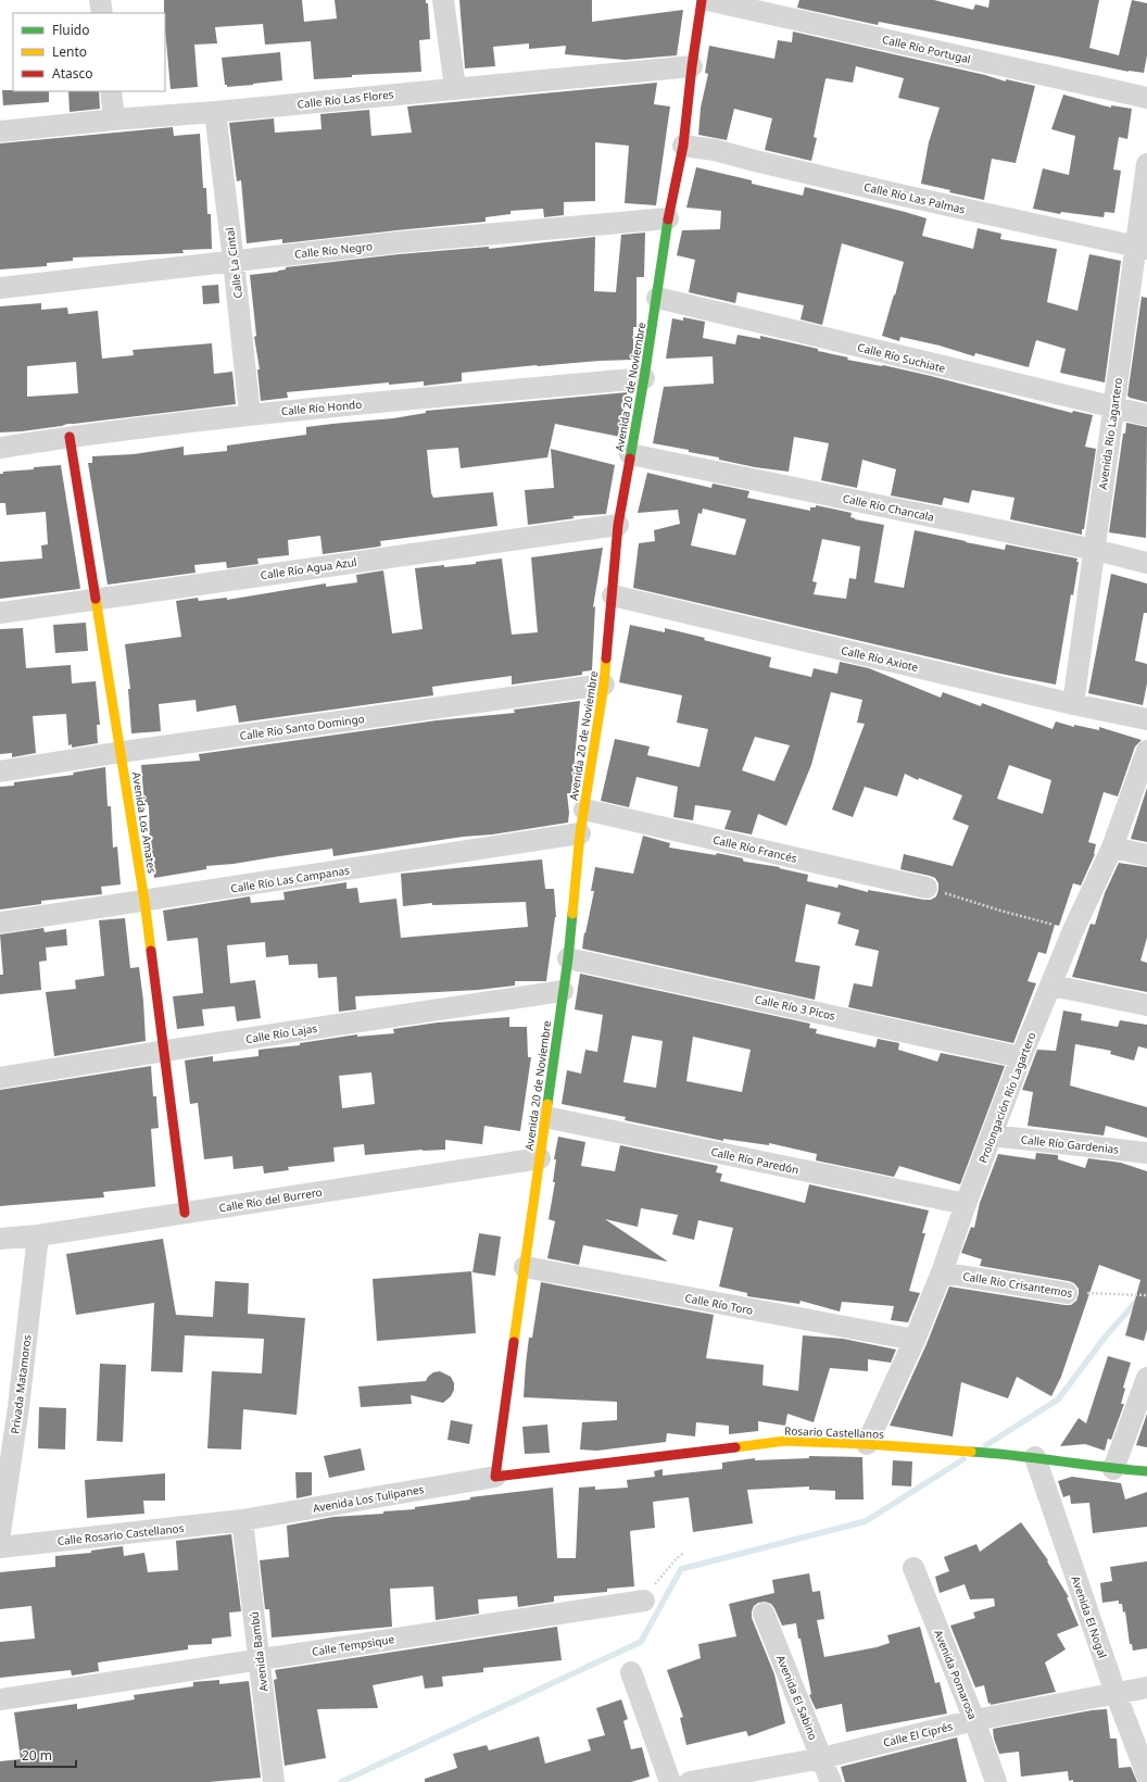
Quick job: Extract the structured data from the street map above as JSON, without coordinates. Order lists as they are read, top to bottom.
{
  "streets": {
    "street": [
      "Calle Río Portugal",
      "Calle Río Las Flores",
      "Calle Río Las Palmas",
      "Calle Río Negro",
      "Calle La Cintal",
      "Calle Río Suchiate",
      "Avenida 20 de Noviembre",
      "Calle Río Hondo",
      "Avenida Río Lagartero",
      "Calle Río Chancala",
      "Calle Río Agua Azul",
      "Calle Río Axiote",
      "Calle Río Santo Domingo",
      "Avenida Los Amates",
      "Calle Río Francés",
      "Calle Río Las Campanas",
      "Calle Río 3 Picos",
      "Calle Río Lajas",
      "Prolongación Río Lagartero",
      "Calle Río Gardenias",
      "Calle Río Paredón",
      "Calle Río del Burrero",
      "Calle Río Crisantemos",
      "Calle Río Toro",
      "Privada Matamoros",
      "Rosario Castellanos",
      "Avenida Los Tulipanes",
      "Calle Rosario Castellanos",
      "Avenida El Nogal",
      "Calle Tempsique",
      "Avenida Bambú",
      "Avenida Pomarosa",
      "Avenida El Sabino",
      "Calle El Ciprés"
    ]
  },
  "crossings": [
    ["Calle Río Las Flores", "Calle La Cintal"],
    ["Calle Río Las Flores", "Avenida 20 de Noviembre"],
    ["Calle Río Las Palmas", "Avenida 20 de Noviembre"],
    ["Calle Río Las Palmas", "Avenida Río Lagartero"],
    ["Calle Río Negro", "Calle La Cintal"],
    ["Calle Río Negro", "Avenida 20 de Noviembre"],
    ["Calle La Cintal", "Calle Río Hondo"],
    ["Calle Río Suchiate", "Avenida 20 de Noviembre"],
    ["Calle Río Suchiate", "Avenida Río Lagartero"],
    ["Avenida 20 de Noviembre", "Calle Río Hondo"],
    ["Avenida 20 de Noviembre", "Calle Río Chancala"],
    ["Avenida 20 de Noviembre", "Calle Río Agua Azul"],
    ["Avenida 20 de Noviembre", "Calle Río Axiote"],
    ["Avenida 20 de Noviembre", "Calle Río Santo Domingo"],
    ["Avenida 20 de Noviembre", "Calle Río Francés"],
    ["Avenida 20 de Noviembre", "Calle Río Las Campanas"],
    ["Avenida 20 de Noviembre", "Calle Río 3 Picos"],
    ["Avenida 20 de Noviembre", "Calle Río Lajas"],
    ["Avenida 20 de Noviembre", "Calle Río Paredón"],
    ["Avenida 20 de Noviembre", "Calle Río del Burrero"],
    ["Avenida 20 de Noviembre", "Calle Río Toro"],
    ["Avenida 20 de Noviembre", "Rosario Castellanos"],
    ["Avenida 20 de Noviembre", "Avenida Los Tulipanes"],
    ["Calle Río Hondo", "Avenida Los Amates"],
    ["Avenida Río Lagartero", "Calle Río Chancala"],
    ["Avenida Río Lagartero", "Calle Río Axiote"],
    ["Calle Río Agua Azul", "Avenida Los Amates"],
    ["Calle Río Santo Domingo", "Avenida Los Amates"],
    ["Avenida Los Amates", "Calle Río Las Campanas"],
    ["Avenida Los Amates", "Calle Río Lajas"],
    ["Avenida Los Amates", "Calle Río del Burrero"],
    ["Calle Río 3 Picos", "Prolongación Río Lagartero"],
    ["Prolongación Río Lagartero", "Calle Río Gardenias"],
    ["Prolongación Río Lagartero", "Calle Río Paredón"],
    ["Prolongación Río Lagartero", "Calle Río Crisantemos"],
    ["Prolongación Río Lagartero", "Calle Río Toro"],
    ["Prolongación Río Lagartero", "Rosario Castellanos"],
    ["Calle Río del Burrero", "Privada Matamoros"],
    ["Rosario Castellanos", "Avenida Los Tulipanes"],
    ["Rosario Castellanos", "Avenida El Nogal"],
    ["Avenida Los Tulipanes", "Calle Rosario Castellanos"],
    ["Avenida Los Tulipanes", "Avenida Bambú"],
    ["Calle Rosario Castellanos", "Avenida Bambú"],
    ["Avenida El Nogal", "Calle El Ciprés"],
    ["Calle Tempsique", "Avenida Bambú"],
    ["Avenida Pomarosa", "Calle El Ciprés"],
    ["Avenida El Sabino", "Calle El Ciprés"]
  ],
  "legend": ["Fluido", "Lento", "Atasco"],
  "scale_bar": "20 m"
}
